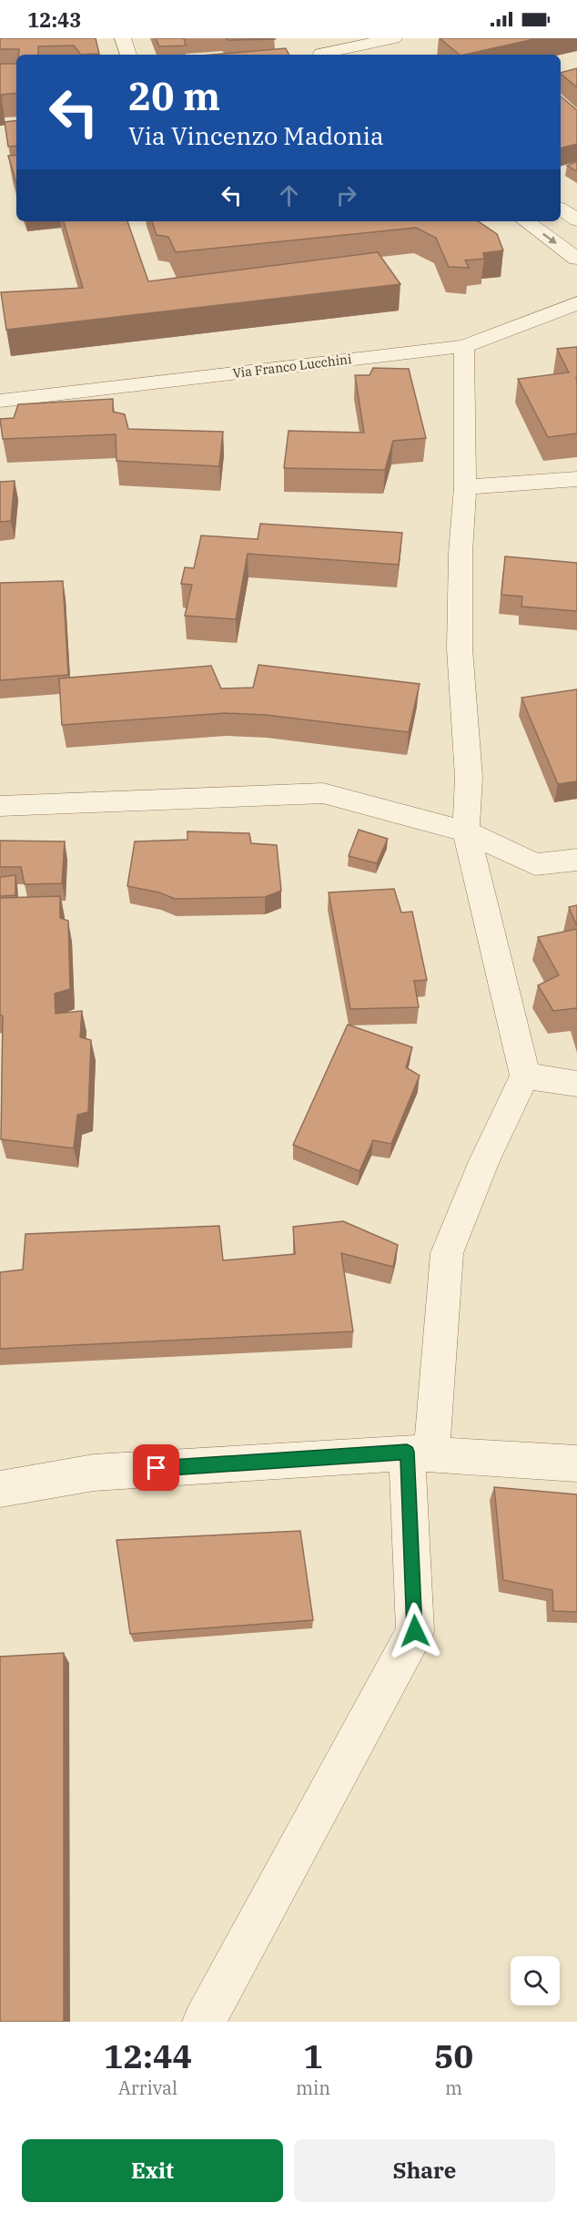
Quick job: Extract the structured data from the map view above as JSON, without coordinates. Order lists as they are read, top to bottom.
{
  "streets": {
    "street": ["Via Franco Lucchini"]
  },
  "page": {
    "status": "12:43",
    "turn": ["20 m", "Via Vincenzo Madonia"],
    "eta": [
      "12:44",
      "Arrival",
      "1",
      "min",
      "50",
      "m"
    ],
    "buttons": ["Exit", "Share"]
  }
}
